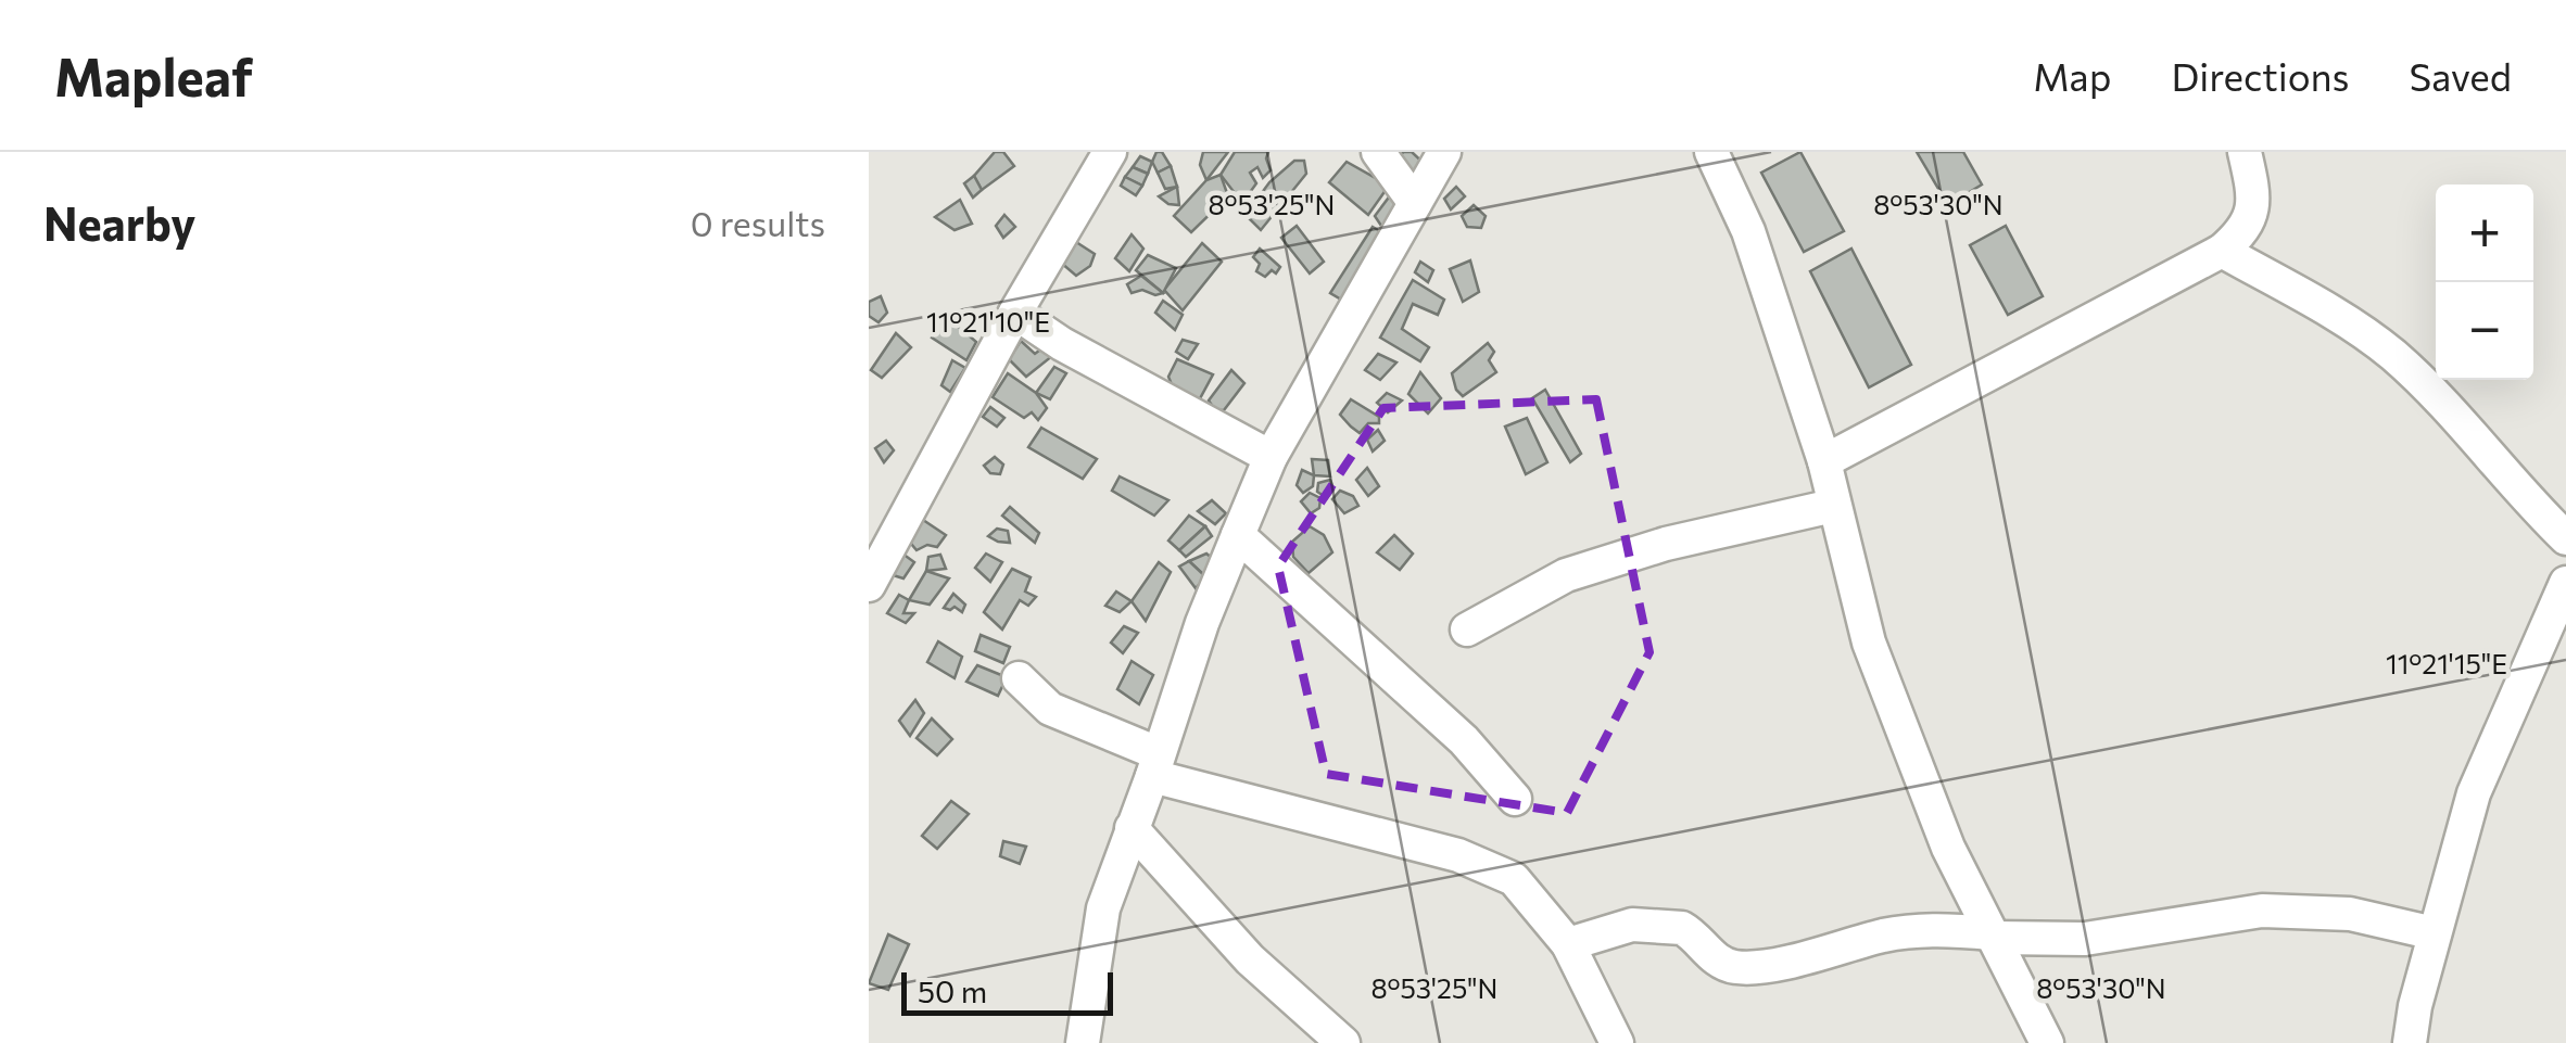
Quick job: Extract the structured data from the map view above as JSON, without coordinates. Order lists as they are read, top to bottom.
{
  "scale_bar": "50 m",
  "page": {
    "header": "Mapleaf",
    "nav": ["Map", "Directions", "Saved"],
    "heading": ["Nearby", "0 results"],
    "map_buttons": ["+", "−"],
    "scale": "50 m"
  },
  "coordinates": [
    "8°53'25\"N",
    "8°53'30\"N",
    "11°21'10\"E",
    "11°21'15\"E"
  ]
}
